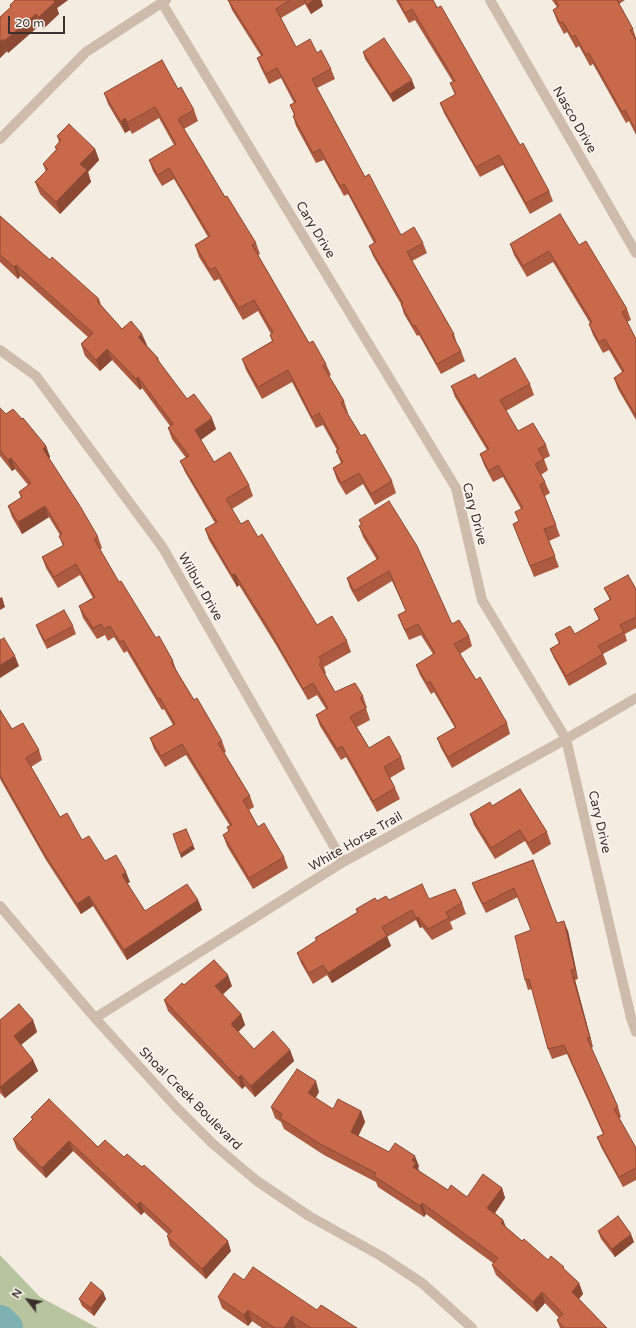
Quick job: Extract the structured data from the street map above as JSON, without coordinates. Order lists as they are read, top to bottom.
{
  "streets": {
    "street": [
      "Nasco Drive",
      "Cary Drive",
      "Wilbur Drive",
      "White Horse Trail",
      "Shoal Creek Boulevard"
    ]
  },
  "crossings": [
    ["Cary Drive", "White Horse Trail"],
    ["Wilbur Drive", "White Horse Trail"],
    ["White Horse Trail", "Shoal Creek Boulevard"]
  ],
  "scale_bar": "20 m",
  "north": "top left"
}
